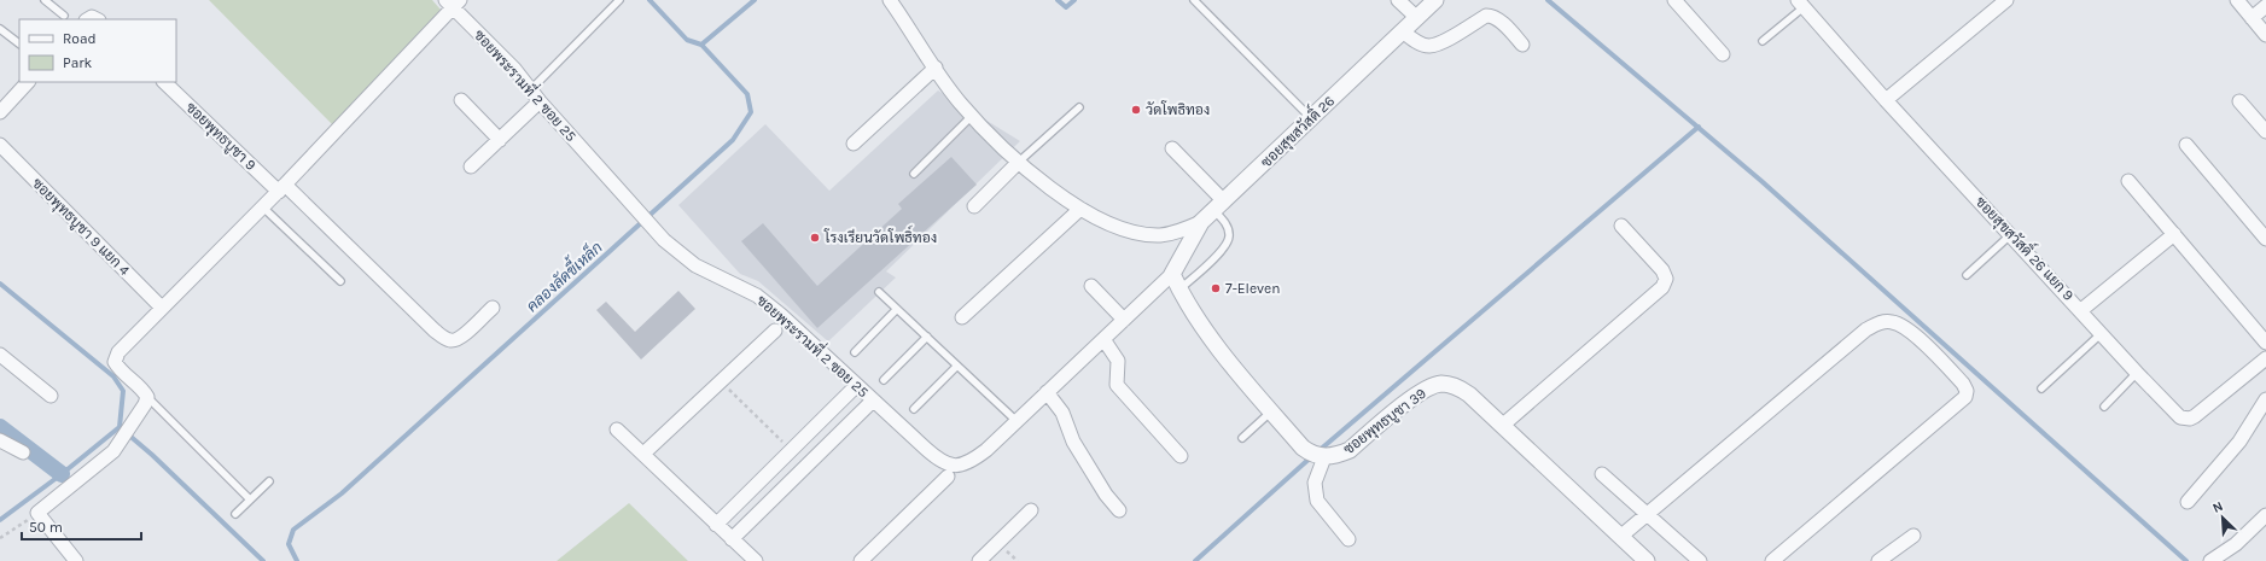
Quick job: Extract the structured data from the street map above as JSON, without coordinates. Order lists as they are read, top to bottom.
{
  "streets": {
    "street": [
      "ซอยพระรามที่ 2 ซอย 25",
      "ซอยสุขสวัสดิ์ 26",
      "ซอยพุทธบูชา 9",
      "ซอยพุทธบูชา 9 แยก 4",
      "ซอยสุขสวัสดิ์ 26 แยก 9",
      "ซอยพุทธบูชา 39"
    ]
  },
  "crossings": [
    ["ซอยพระรามที่ 2 ซอย 25", "ซอยสุขสวัสดิ์ 26"],
    ["ซอยพระรามที่ 2 ซอย 25", "ซอยพุทธบูชา 39"],
    ["ซอยสุขสวัสดิ์ 26", "ซอยพุทธบูชา 39"]
  ],
  "water": ["คลองลัดขี้เหล็ก"],
  "places": ["วัดโพธิทอง", "โรงเรียนวัดโพธิ์ทอง", "7-Eleven"],
  "legend": ["Road", "Park"],
  "scale_bar": "50 m",
  "north": "top left"
}
